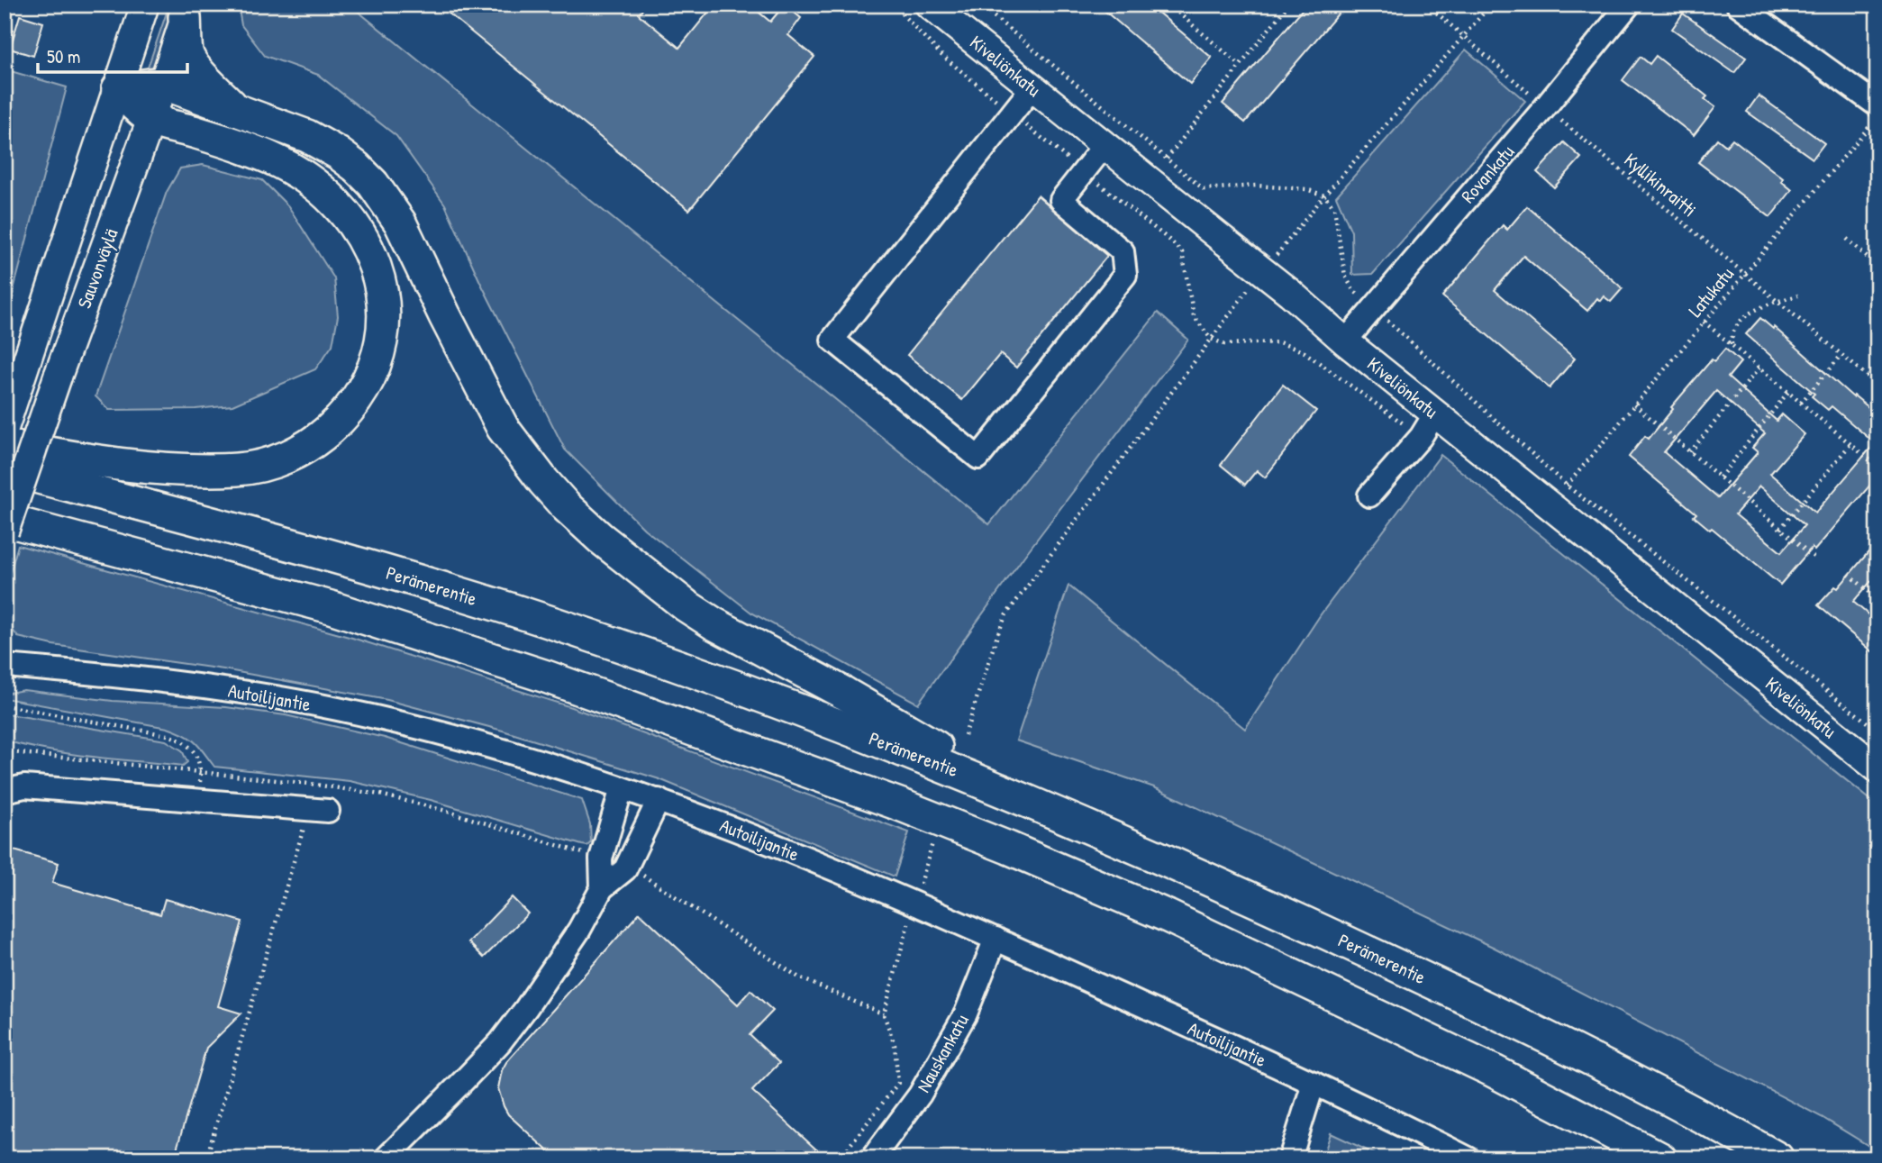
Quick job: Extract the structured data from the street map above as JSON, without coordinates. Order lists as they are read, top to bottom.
{
  "streets": {
    "highway": ["Perämerentie"],
    "main road": ["Kiveliönkatu", "Sauvonväylä"],
    "street": ["Rovankatu", "Autoilijantie", "Nauskankatu"],
    "path": ["Kyllikinraitti", "Latukatu"]
  },
  "crossings": [
    ["Kiveliönkatu", "Rovankatu"],
    ["Rovankatu", "Kyllikinraitti"],
    ["Kyllikinraitti", "Latukatu"],
    ["Autoilijantie", "Nauskankatu"]
  ],
  "scale_bar": "50 m"
}
